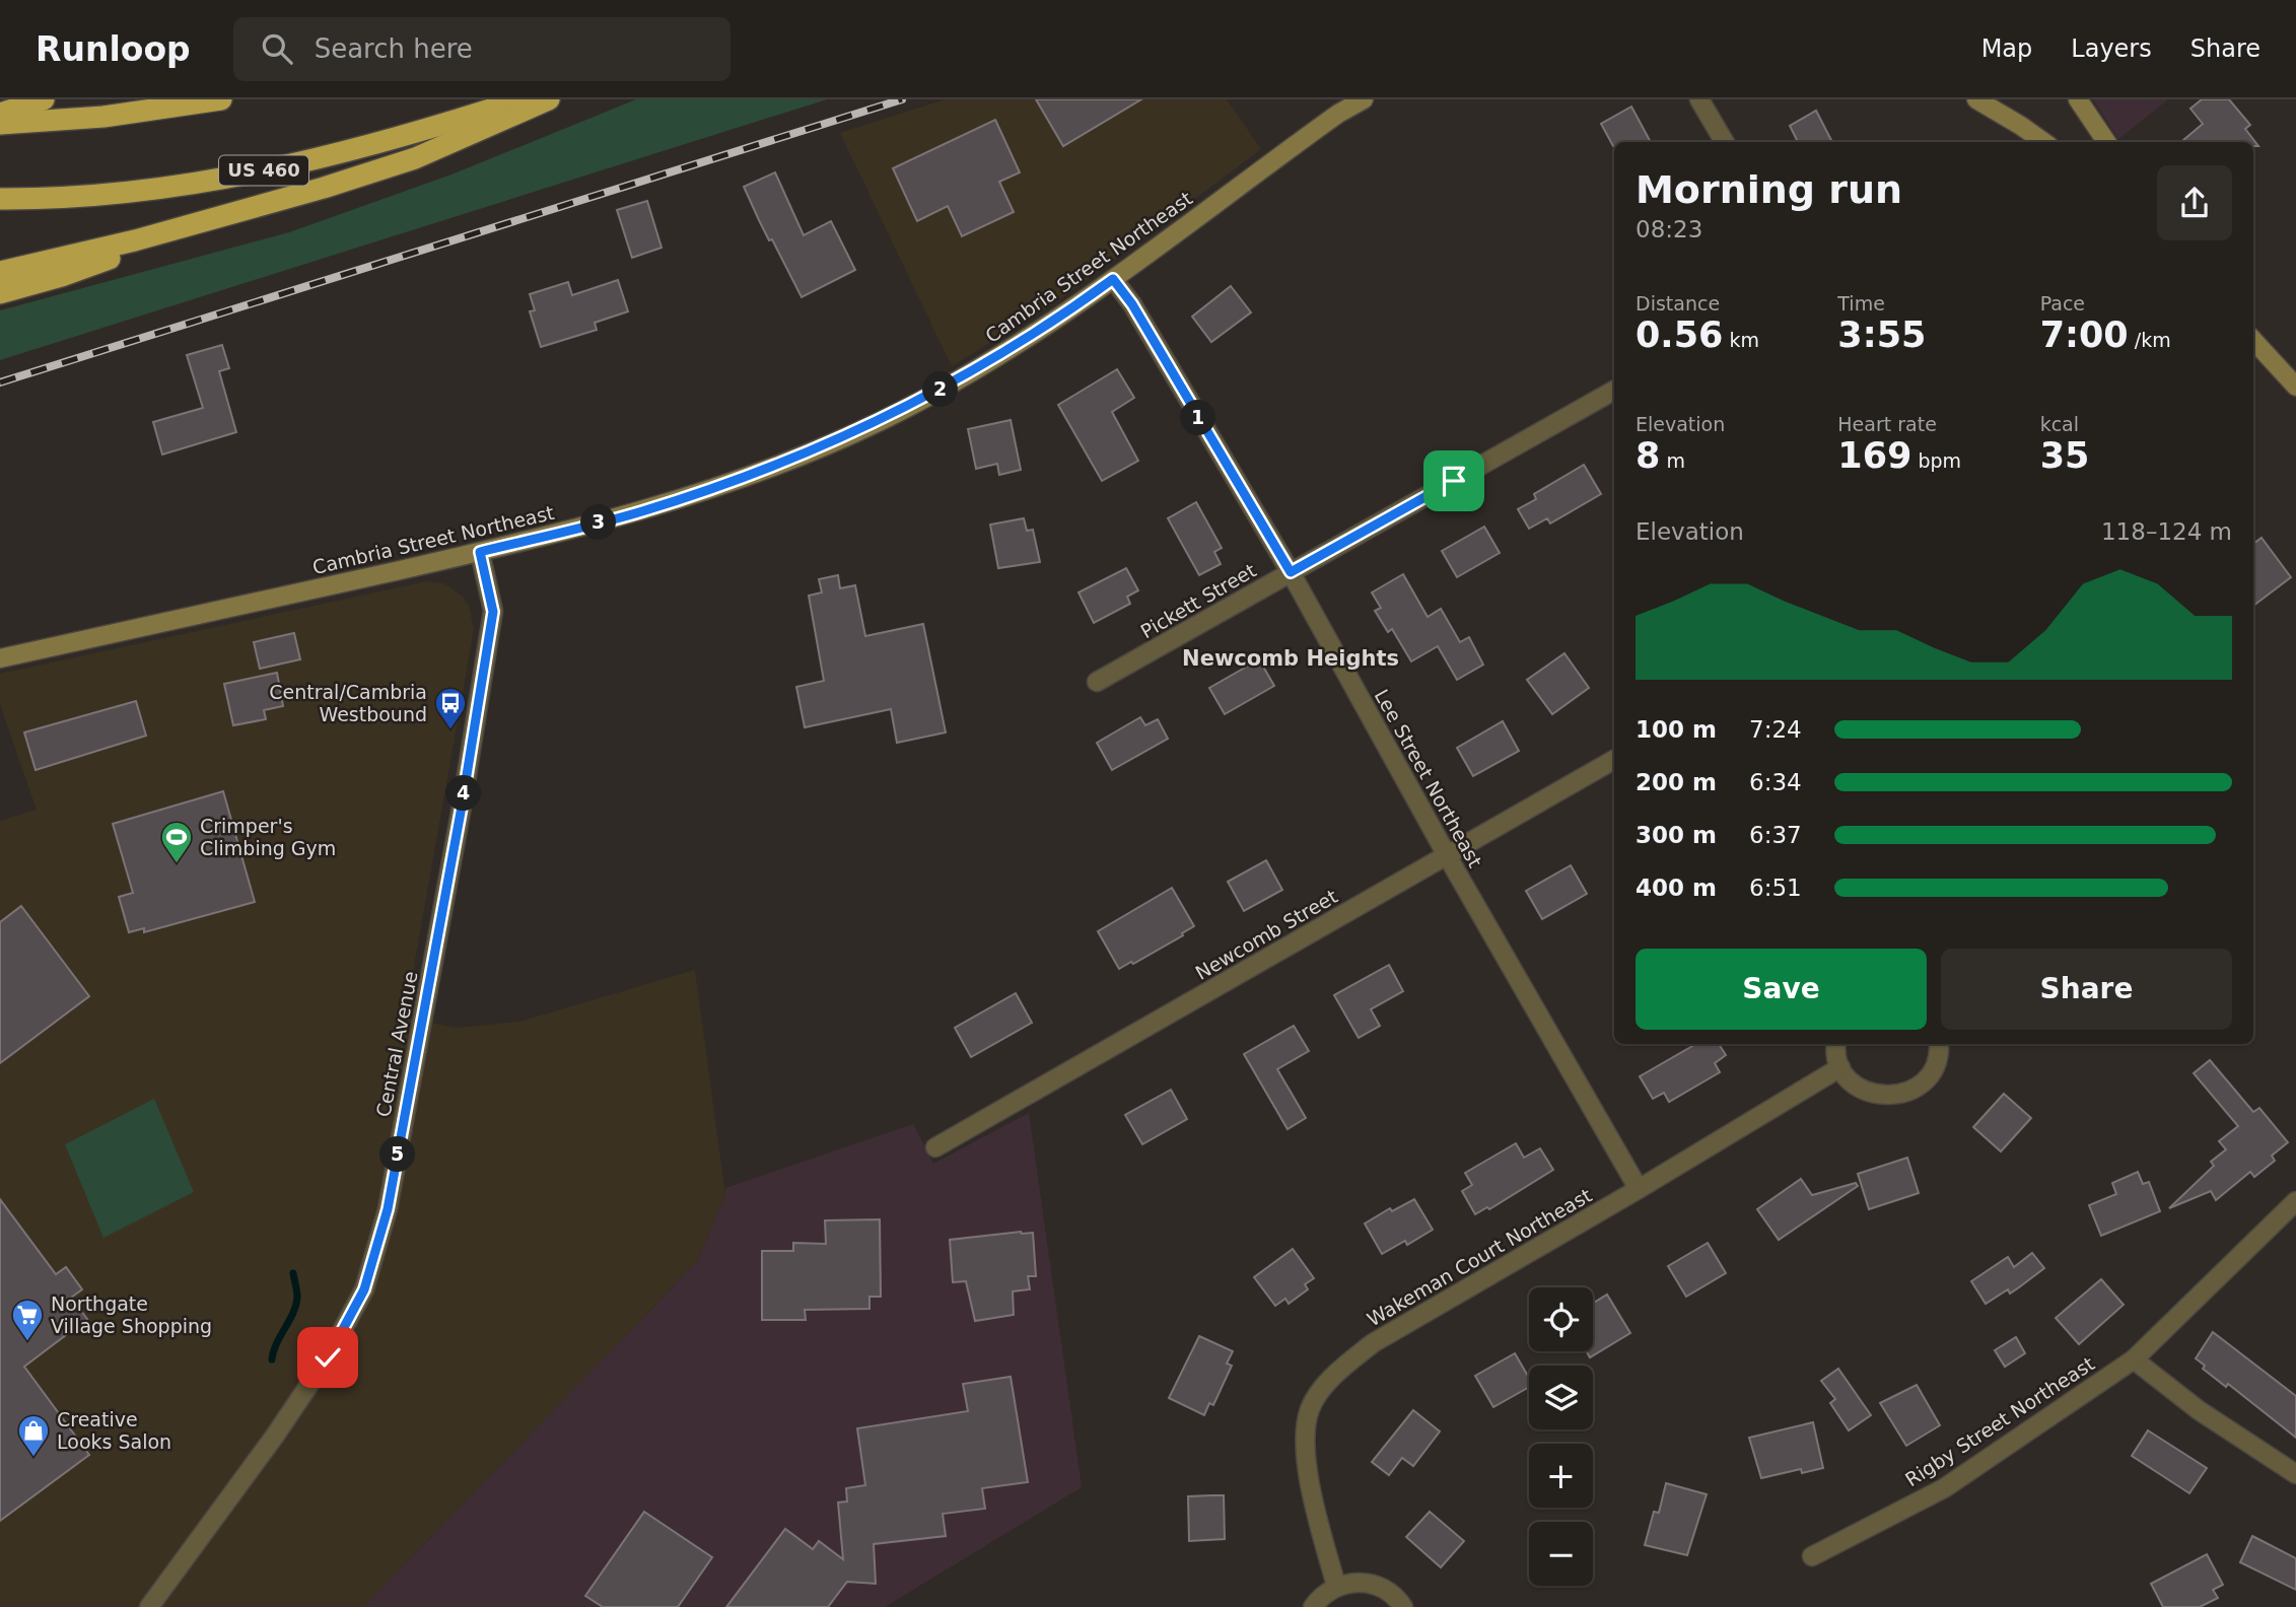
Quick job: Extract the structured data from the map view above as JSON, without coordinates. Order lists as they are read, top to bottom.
{
  "streets": {
    "highway": ["US 460"],
    "main road": ["Cambria Street Northeast"],
    "street": [
      "Pickett Street",
      "Lee Street Northeast",
      "Newcomb Street",
      "Central Avenue",
      "Wakeman Court Northeast",
      "Rigby Street Northeast"
    ]
  },
  "crossings": [
    ["Cambria Street Northeast", "Lee Street Northeast"],
    ["Cambria Street Northeast", "Central Avenue"],
    ["Pickett Street", "Lee Street Northeast"],
    ["Lee Street Northeast", "Newcomb Street"],
    ["Lee Street Northeast", "Wakeman Court Northeast"]
  ],
  "districts": ["Newcomb Heights"],
  "places": {
    "bus stop": ["Central/Cambria Westbound"],
    "sports": ["Crimper's Climbing Gym"],
    "supermarket": ["Northgate Village Shopping"],
    "shop": ["Creative Looks Salon"]
  },
  "page": {
    "header": "Runloop",
    "search": "Search here",
    "nav": ["Map", "Layers", "Share"],
    "heading": ["Morning run", "08:23"],
    "stats": [
      ["Distance", "0.56 km"],
      ["Time", "3:55"],
      ["Pace", "7:00 /km"],
      ["Elevation", "8 m"],
      ["Heart rate", "169 bpm"],
      ["kcal", "35"]
    ],
    "pins": [
      "2",
      "1",
      "3",
      "4",
      "5"
    ],
    "chart": ["Elevation", "118–124 m"],
    "list": [
      {
        "name": "100 m",
        "note": "7:24"
      },
      {
        "name": "200 m",
        "note": "6:34"
      },
      {
        "name": "300 m",
        "note": "6:37"
      },
      {
        "name": "400 m",
        "note": "6:51"
      }
    ],
    "buttons": ["Save", "Share"],
    "map_buttons": ["+", "−"]
  }
}
